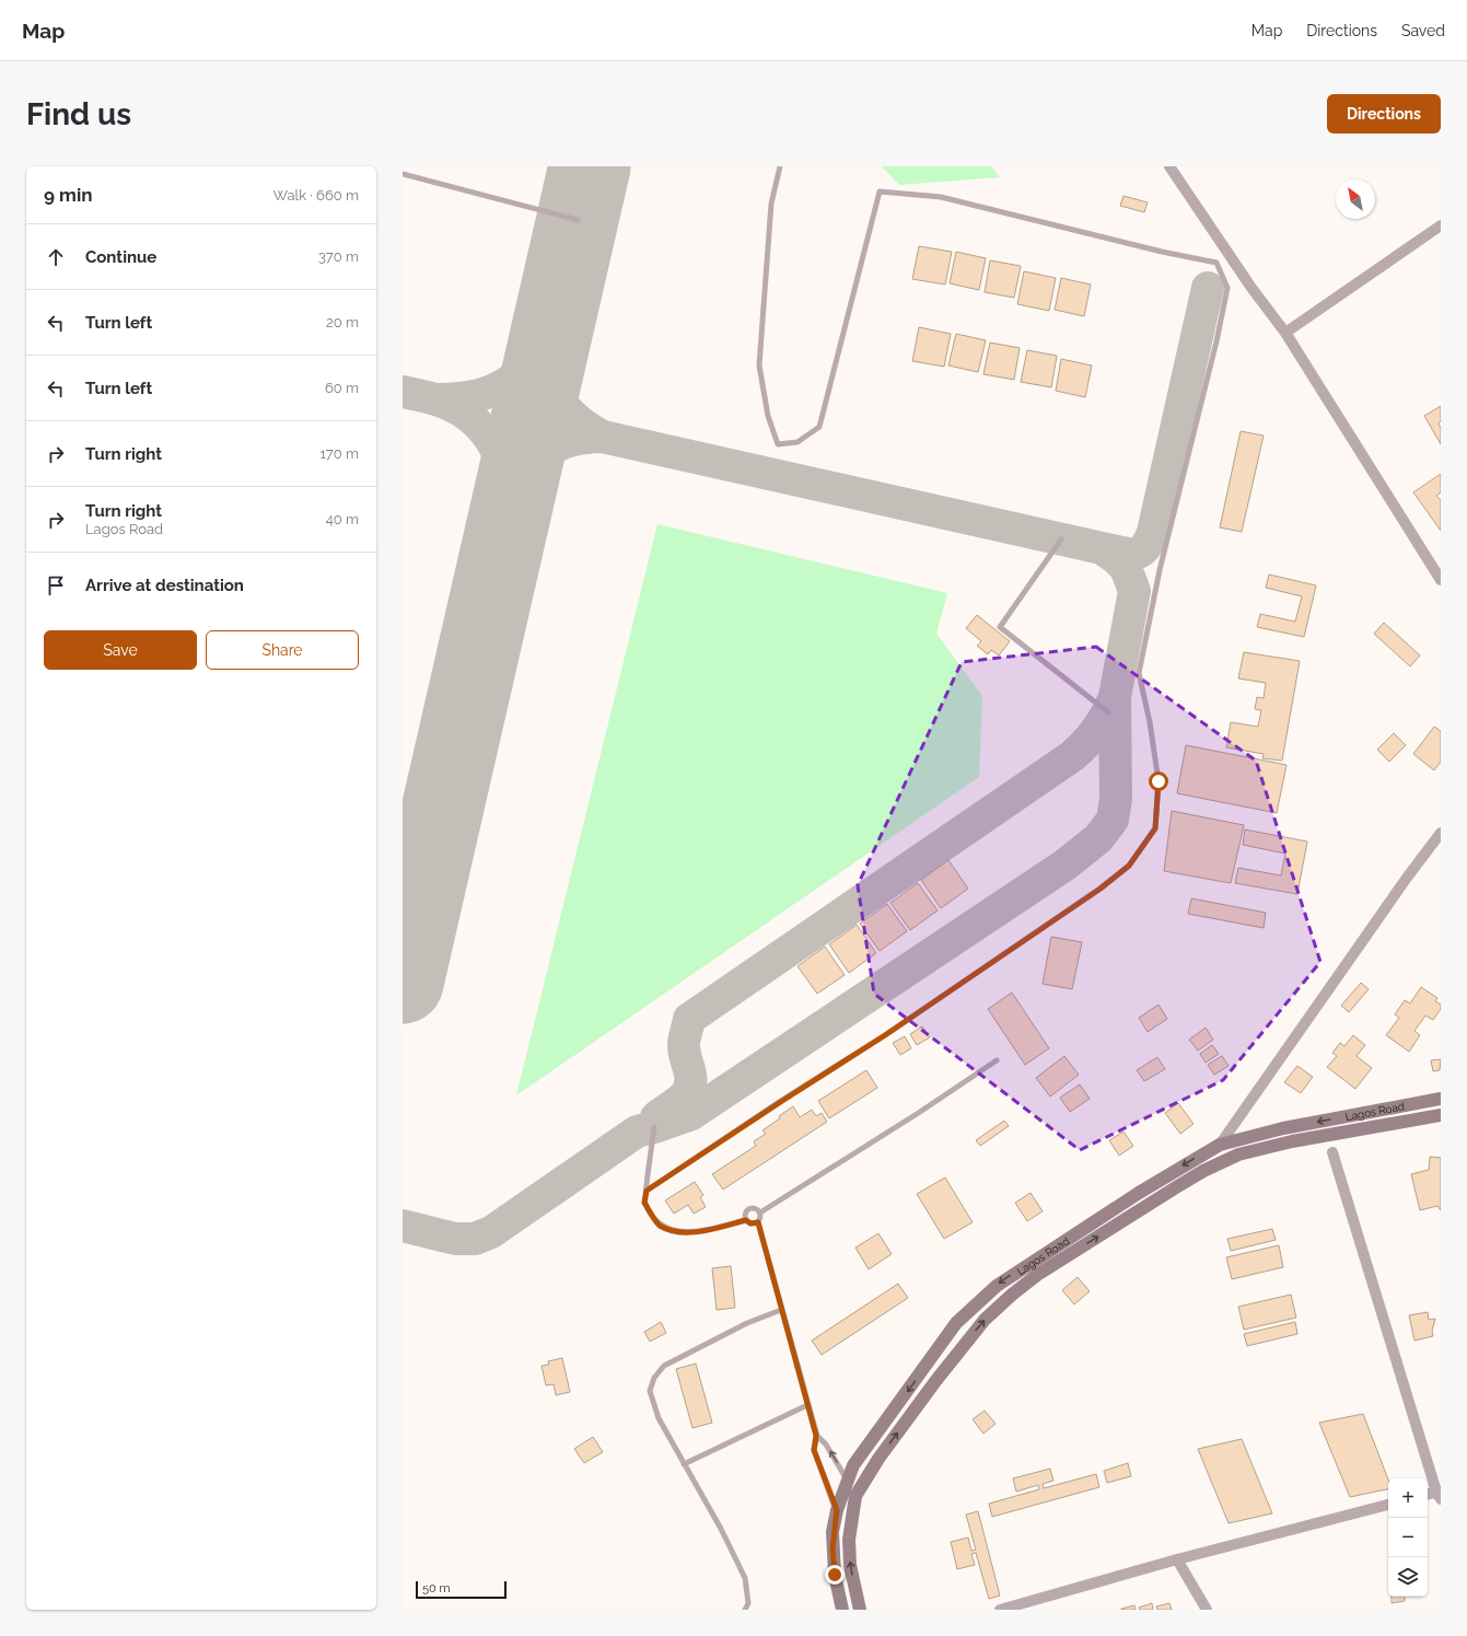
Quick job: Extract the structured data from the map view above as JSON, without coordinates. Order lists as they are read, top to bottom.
{
  "streets": {
    "main road": ["Lagos Road"]
  },
  "scale_bar": "50 m",
  "north": "top left",
  "page": {
    "header": "Map",
    "nav": ["Map", "Directions", "Saved"],
    "buttons": [
      "Directions",
      ["Save", "Share"]
    ],
    "title": "Find us",
    "heading": ["9 min", "Walk · 660 m"],
    "list": [
      ["Continue", "370 m"],
      ["Turn left", "20 m"],
      ["Turn left", "60 m"],
      ["Turn right", "170 m"],
      ["Turn right", "Lagos Road", "40 m"],
      "Arrive at destination"
    ],
    "map_buttons": ["+", "−"],
    "scale": "50 m"
  }
}
